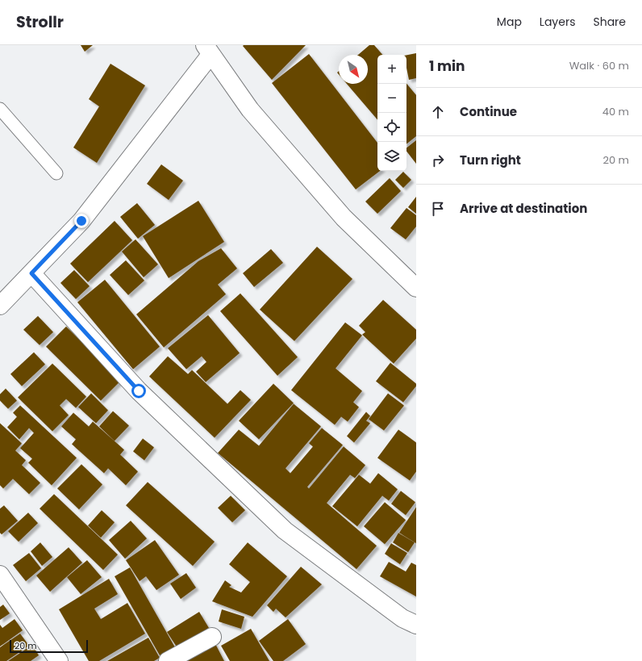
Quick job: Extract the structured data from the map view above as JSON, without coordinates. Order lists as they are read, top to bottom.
{
  "scale_bar": "20 m",
  "north": "bottom right",
  "page": {
    "header": "Strollr",
    "nav": ["Map", "Layers", "Share"],
    "heading": ["1 min", "Walk · 60 m"],
    "map_buttons": ["+", "−"],
    "list": [
      ["Continue", "40 m"],
      ["Turn right", "20 m"],
      "Arrive at destination"
    ],
    "scale": "20 m"
  }
}
